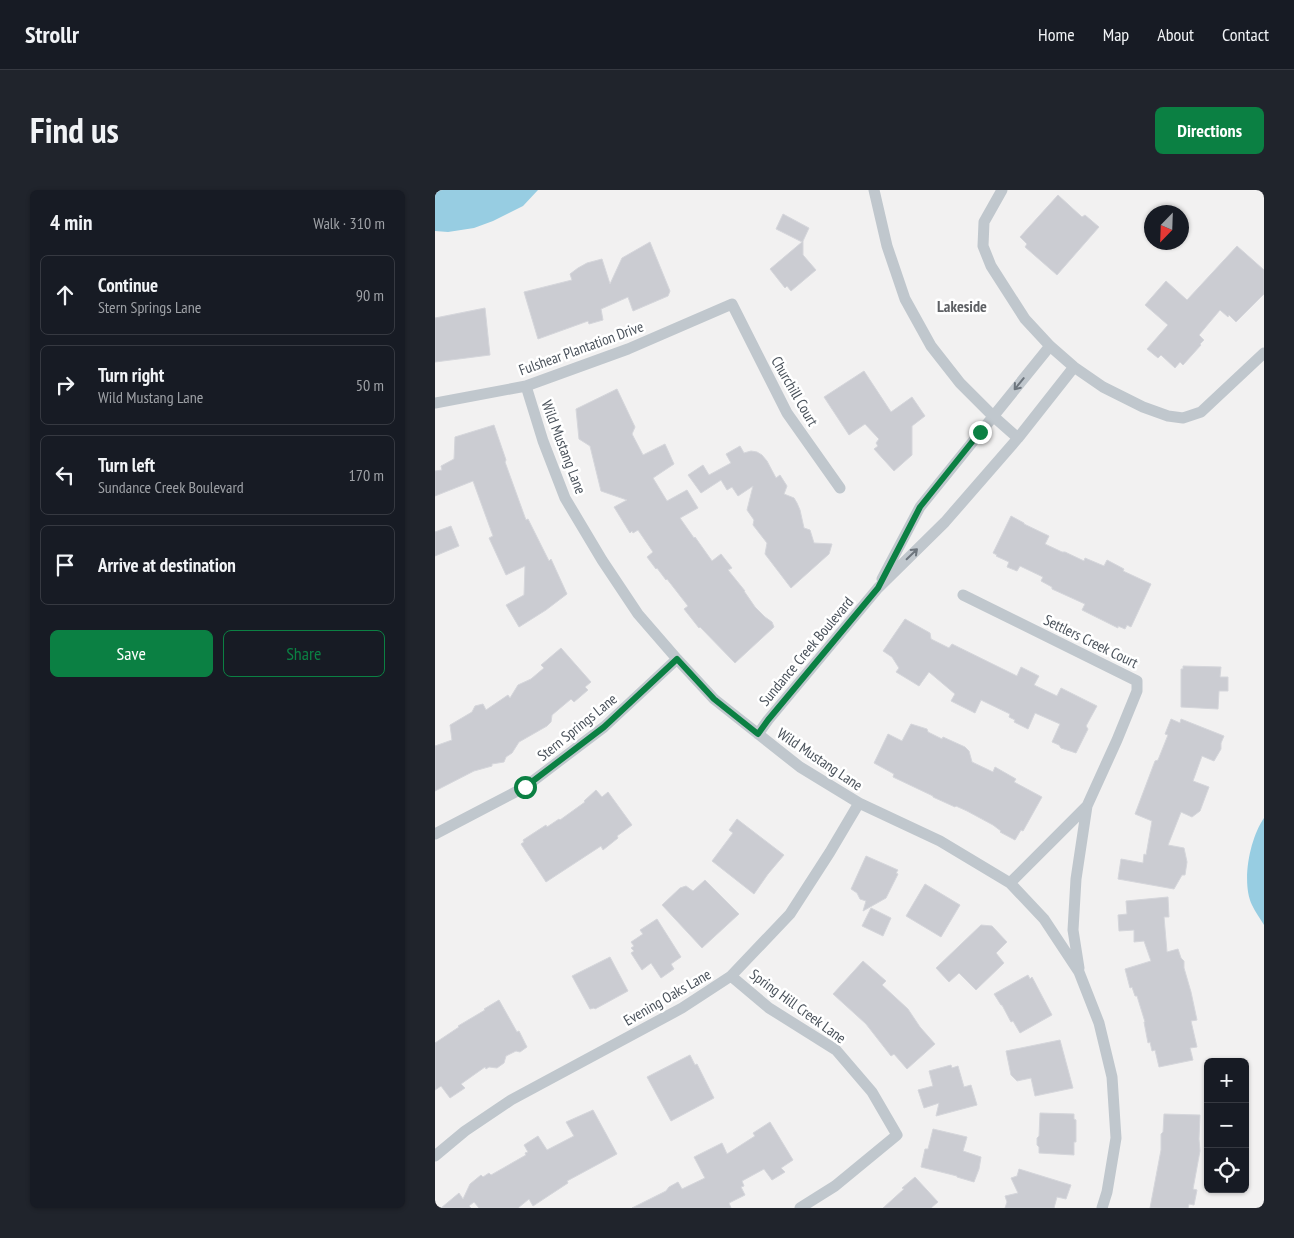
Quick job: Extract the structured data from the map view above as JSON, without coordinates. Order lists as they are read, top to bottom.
{
  "streets": {
    "street": [
      "Fulshear Plantation Drive",
      "Churchill Court",
      "Wild Mustang Lane",
      "Settlers Creek Court",
      "Sundance Creek Boulevard",
      "Stern Springs Lane",
      "Evening Oaks Lane",
      "Spring Hill Creek Lane"
    ]
  },
  "crossings": [
    ["Fulshear Plantation Drive", "Churchill Court"],
    ["Fulshear Plantation Drive", "Wild Mustang Lane"],
    ["Wild Mustang Lane", "Settlers Creek Court"],
    ["Wild Mustang Lane", "Sundance Creek Boulevard"],
    ["Wild Mustang Lane", "Stern Springs Lane"],
    ["Wild Mustang Lane", "Evening Oaks Lane"],
    ["Evening Oaks Lane", "Spring Hill Creek Lane"]
  ],
  "districts": ["Lakeside"],
  "north": "bottom left",
  "page": {
    "header": "Strollr",
    "nav": [
      "Home",
      "Map",
      "About",
      "Contact"
    ],
    "title": "Find us",
    "buttons": [
      "Directions",
      ["Save", "Share"]
    ],
    "heading": ["4 min", "Walk · 310 m"],
    "list": [
      ["Continue", "Stern Springs Lane", "90 m"],
      ["Turn right", "Wild Mustang Lane", "50 m"],
      ["Turn left", "Sundance Creek Boulevard", "170 m"],
      "Arrive at destination"
    ],
    "map_buttons": ["+", "−"]
  }
}
